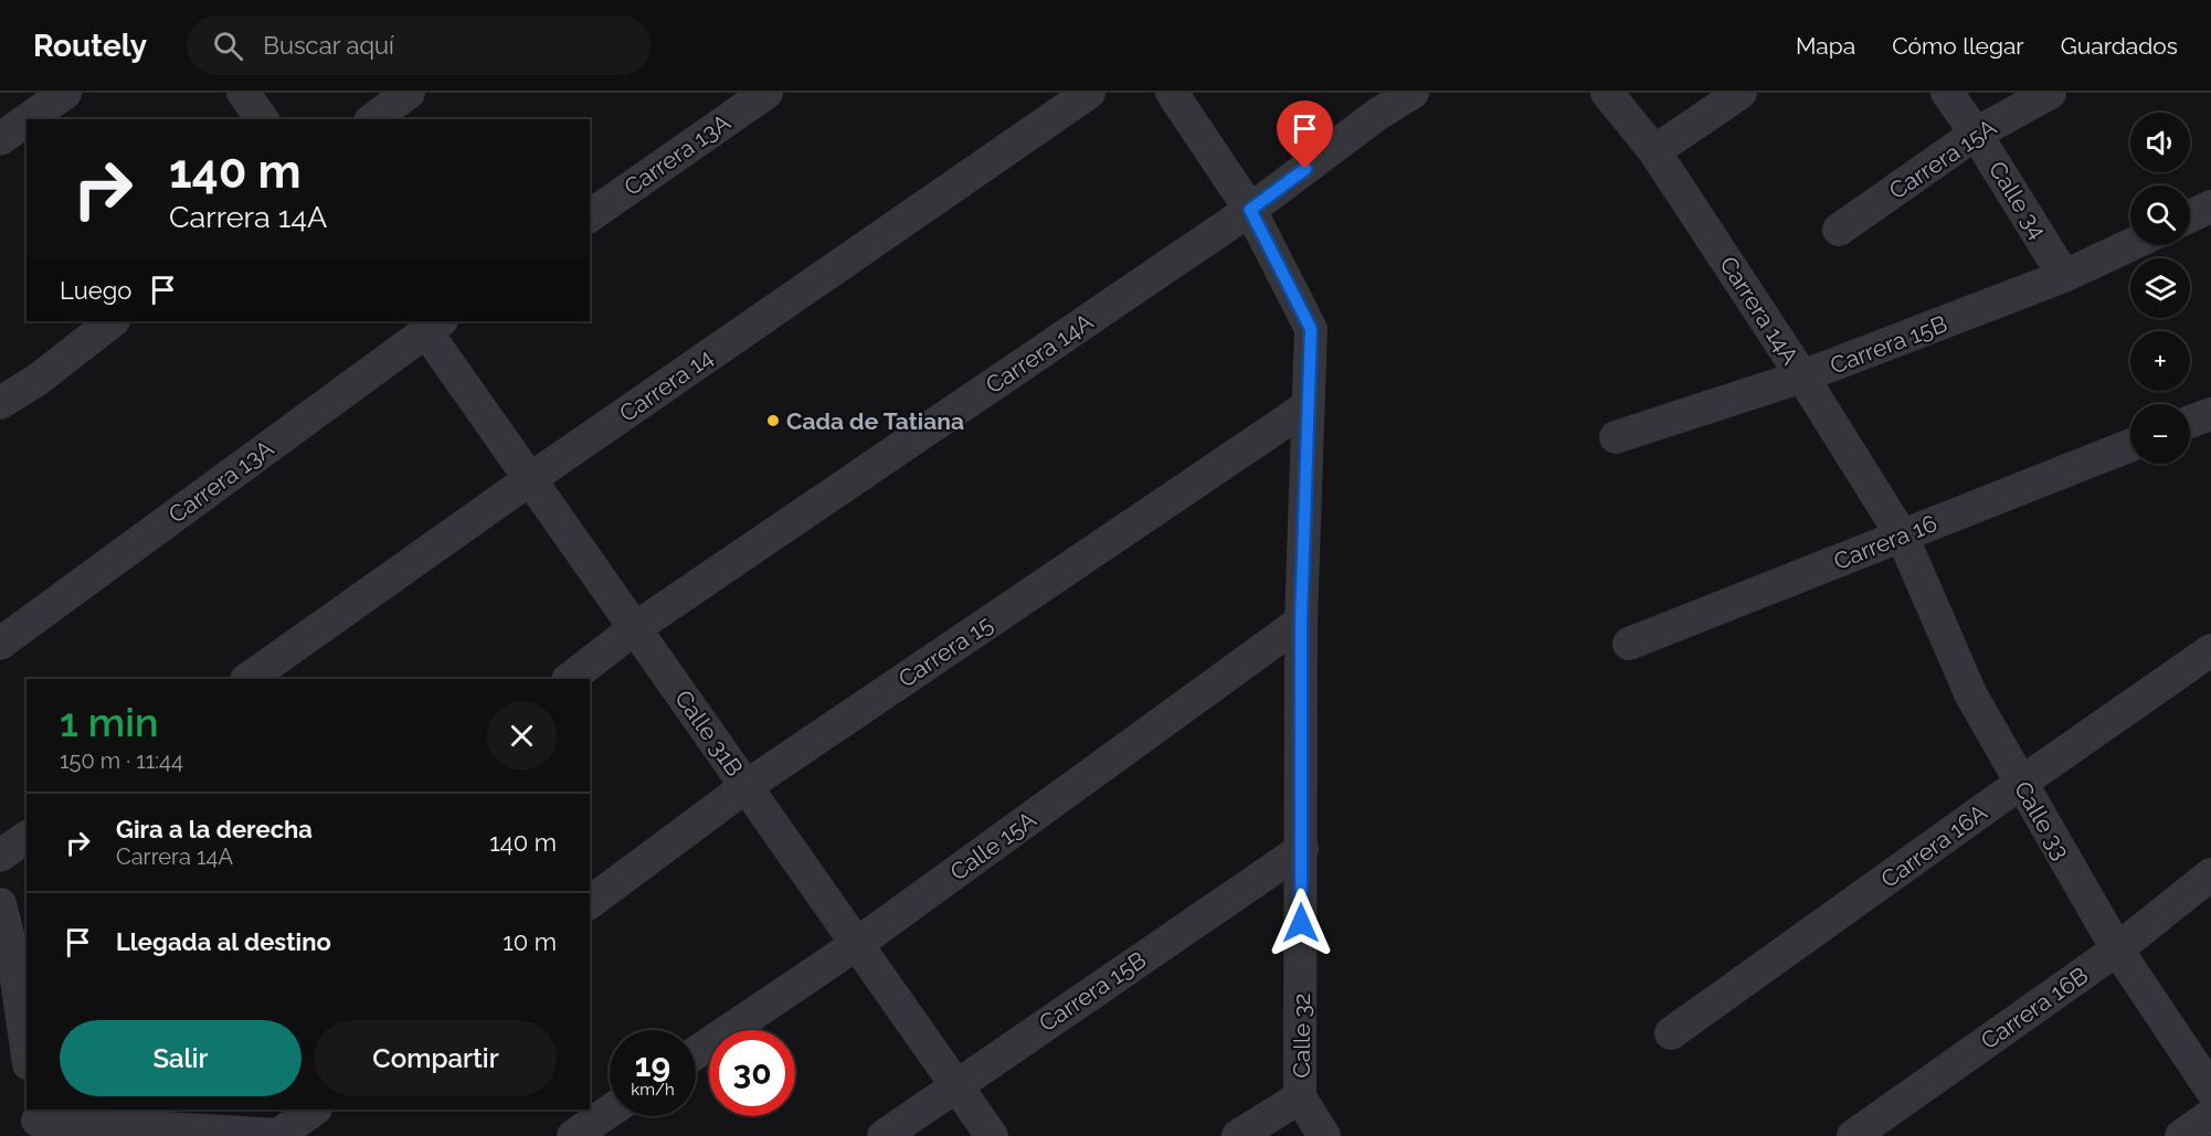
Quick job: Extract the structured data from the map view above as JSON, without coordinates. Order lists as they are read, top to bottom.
{
  "streets": {
    "street": [
      "Carrera 13A",
      "Carrera 15A",
      "Calle 34",
      "Carrera 14A",
      "Carrera 15B",
      "Carrera 14",
      "Carrera 16",
      "Carrera 15",
      "Calle 31B",
      "Calle 33",
      "Calle 15A",
      "Carrera 16A",
      "Carrera 16B",
      "Calle 32"
    ]
  },
  "crossings": [
    ["Carrera 13A", "Calle 31B"],
    ["Carrera 15A", "Calle 34"],
    ["Calle 34", "Carrera 15B"],
    ["Carrera 14A", "Carrera 15B"],
    ["Carrera 14A", "Carrera 16"],
    ["Carrera 14A", "Calle 31B"],
    ["Carrera 14A", "Calle 33"],
    ["Carrera 14A", "Calle 32"],
    ["Carrera 15B", "Calle 31B"],
    ["Carrera 15B", "Calle 32"],
    ["Carrera 14", "Calle 31B"],
    ["Carrera 16", "Calle 33"],
    ["Carrera 15", "Calle 31B"],
    ["Carrera 15", "Calle 32"],
    ["Calle 31B", "Calle 15A"],
    ["Calle 33", "Carrera 16A"],
    ["Calle 33", "Carrera 16B"],
    ["Calle 15A", "Calle 32"]
  ],
  "places": ["Cada de Tatiana"],
  "page": {
    "header": "Routely",
    "search": "Buscar aquí",
    "nav": ["Mapa", "Cómo llegar", "Guardados"],
    "map_buttons": ["+", "−"],
    "turn": ["140 m", "Carrera 14A"],
    "then": "Luego",
    "heading": ["1 min", "150 m · 11:44"],
    "list": [
      {
        "name": "Gira a la derecha",
        "note": "Carrera 14A",
        "value": "140 m"
      },
      {
        "name": "Llegada al destino",
        "value": "10 m"
      }
    ],
    "buttons": ["Salir", "Compartir"],
    "speed": "19 km/h",
    "limit": "30"
  }
}
